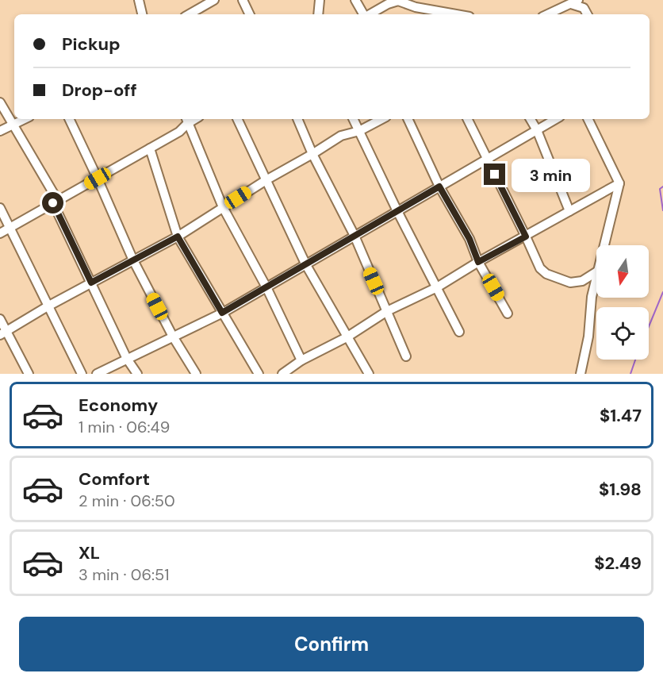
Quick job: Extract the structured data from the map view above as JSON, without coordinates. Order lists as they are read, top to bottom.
{
  "north": "bottom",
  "page": {
    "banner": ["Pickup", "Drop-off"],
    "bubble": "3 min",
    "list": [
      {
        "name": "Economy",
        "note": "1 min · 06:49",
        "value": "$1.47"
      },
      {
        "name": "Comfort",
        "note": "2 min · 06:50",
        "value": "$1.98"
      },
      {
        "name": "XL",
        "note": "3 min · 06:51",
        "value": "$2.49"
      }
    ],
    "buttons": "Confirm"
  }
}
